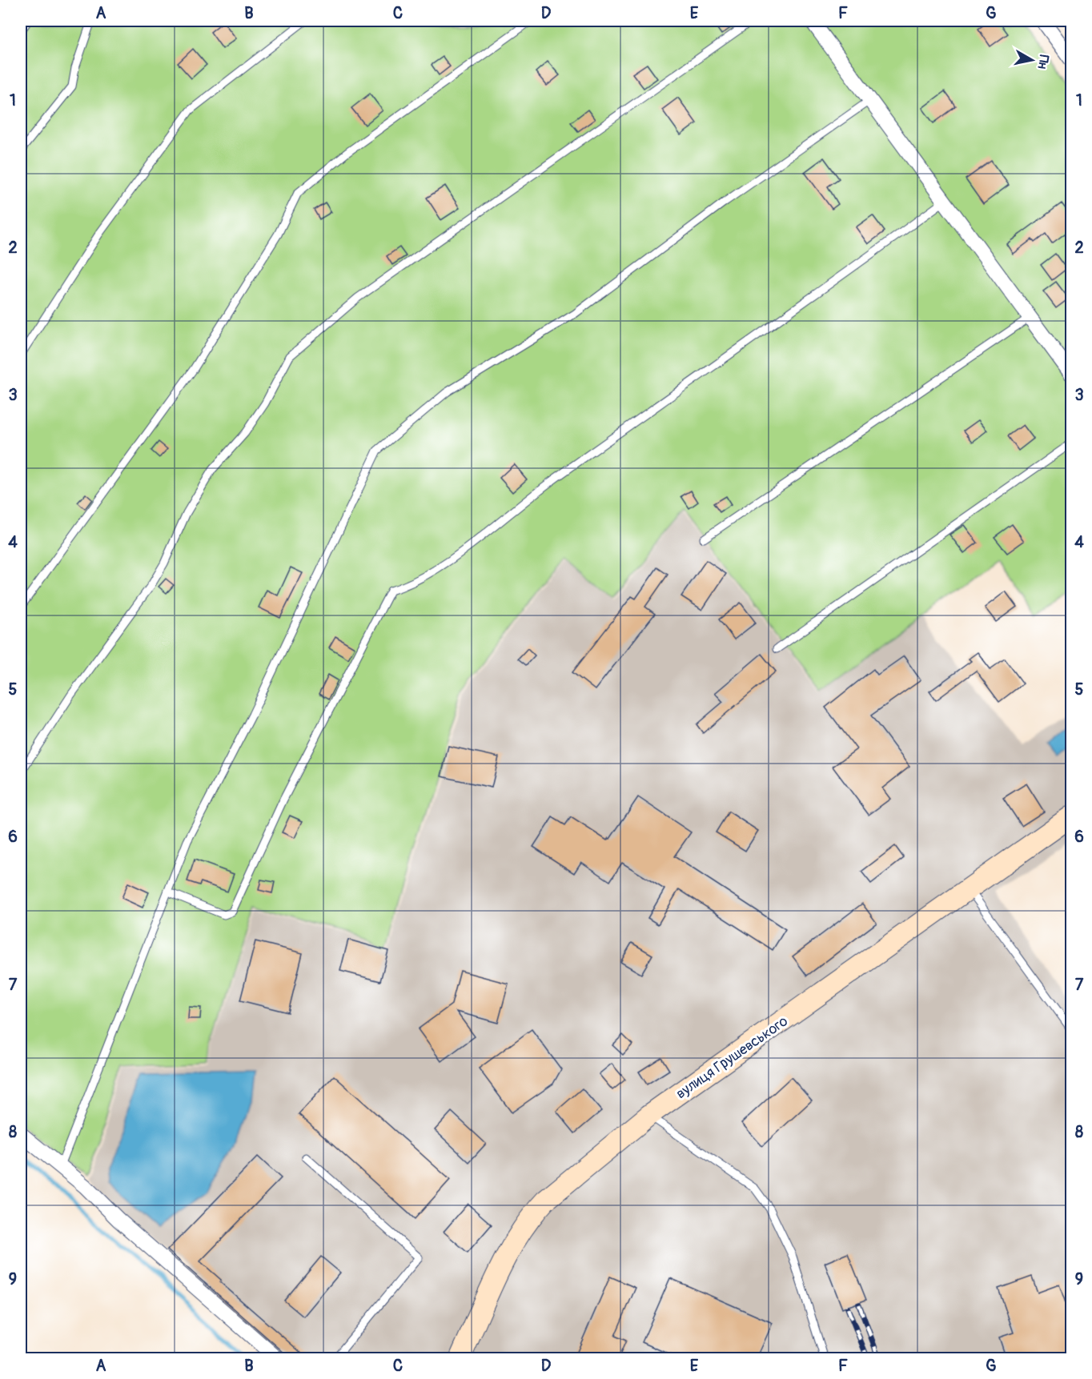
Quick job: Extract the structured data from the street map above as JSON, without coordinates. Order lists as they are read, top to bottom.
{
  "streets": {
    "street": ["вулиця Грушевського"]
  },
  "north": "right",
  "grid": {
    "columns": [
      "A",
      "B",
      "C",
      "D",
      "E",
      "F",
      "G"
    ],
    "rows": [
      "1",
      "2",
      "3",
      "4",
      "5",
      "6",
      "7",
      "8",
      "9"
    ]
  }
}
